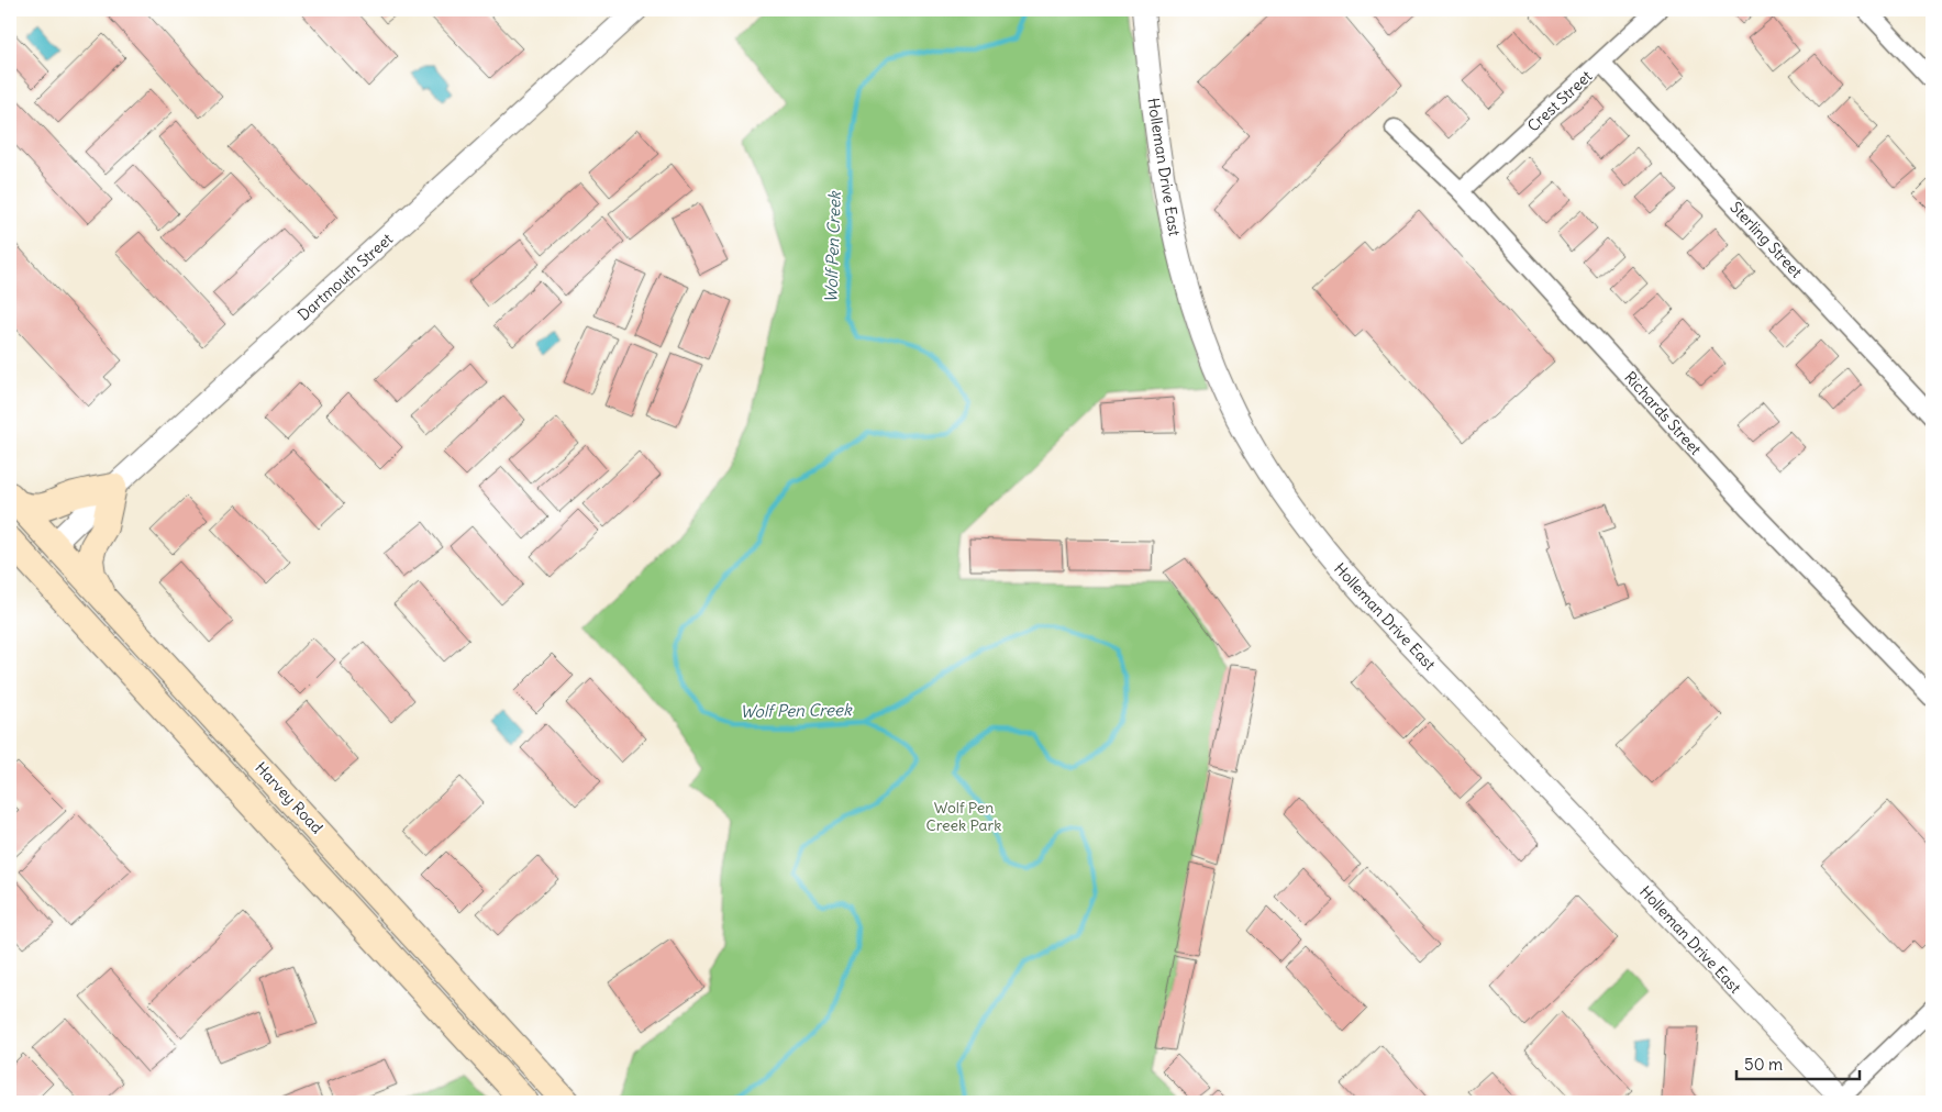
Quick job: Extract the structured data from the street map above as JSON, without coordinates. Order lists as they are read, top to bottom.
{
  "streets": {
    "main road": ["Harvey Road"],
    "street": [
      "Crest Street",
      "Holleman Drive East",
      "Sterling Street",
      "Dartmouth Street",
      "Richards Street"
    ]
  },
  "crossings": [
    ["Crest Street", "Sterling Street"],
    ["Crest Street", "Richards Street"],
    ["Dartmouth Street", "Harvey Road"]
  ],
  "water": ["Wolf Pen Creek"],
  "parks": ["Wolf Pen Creek Park"],
  "scale_bar": "50 m"
}
